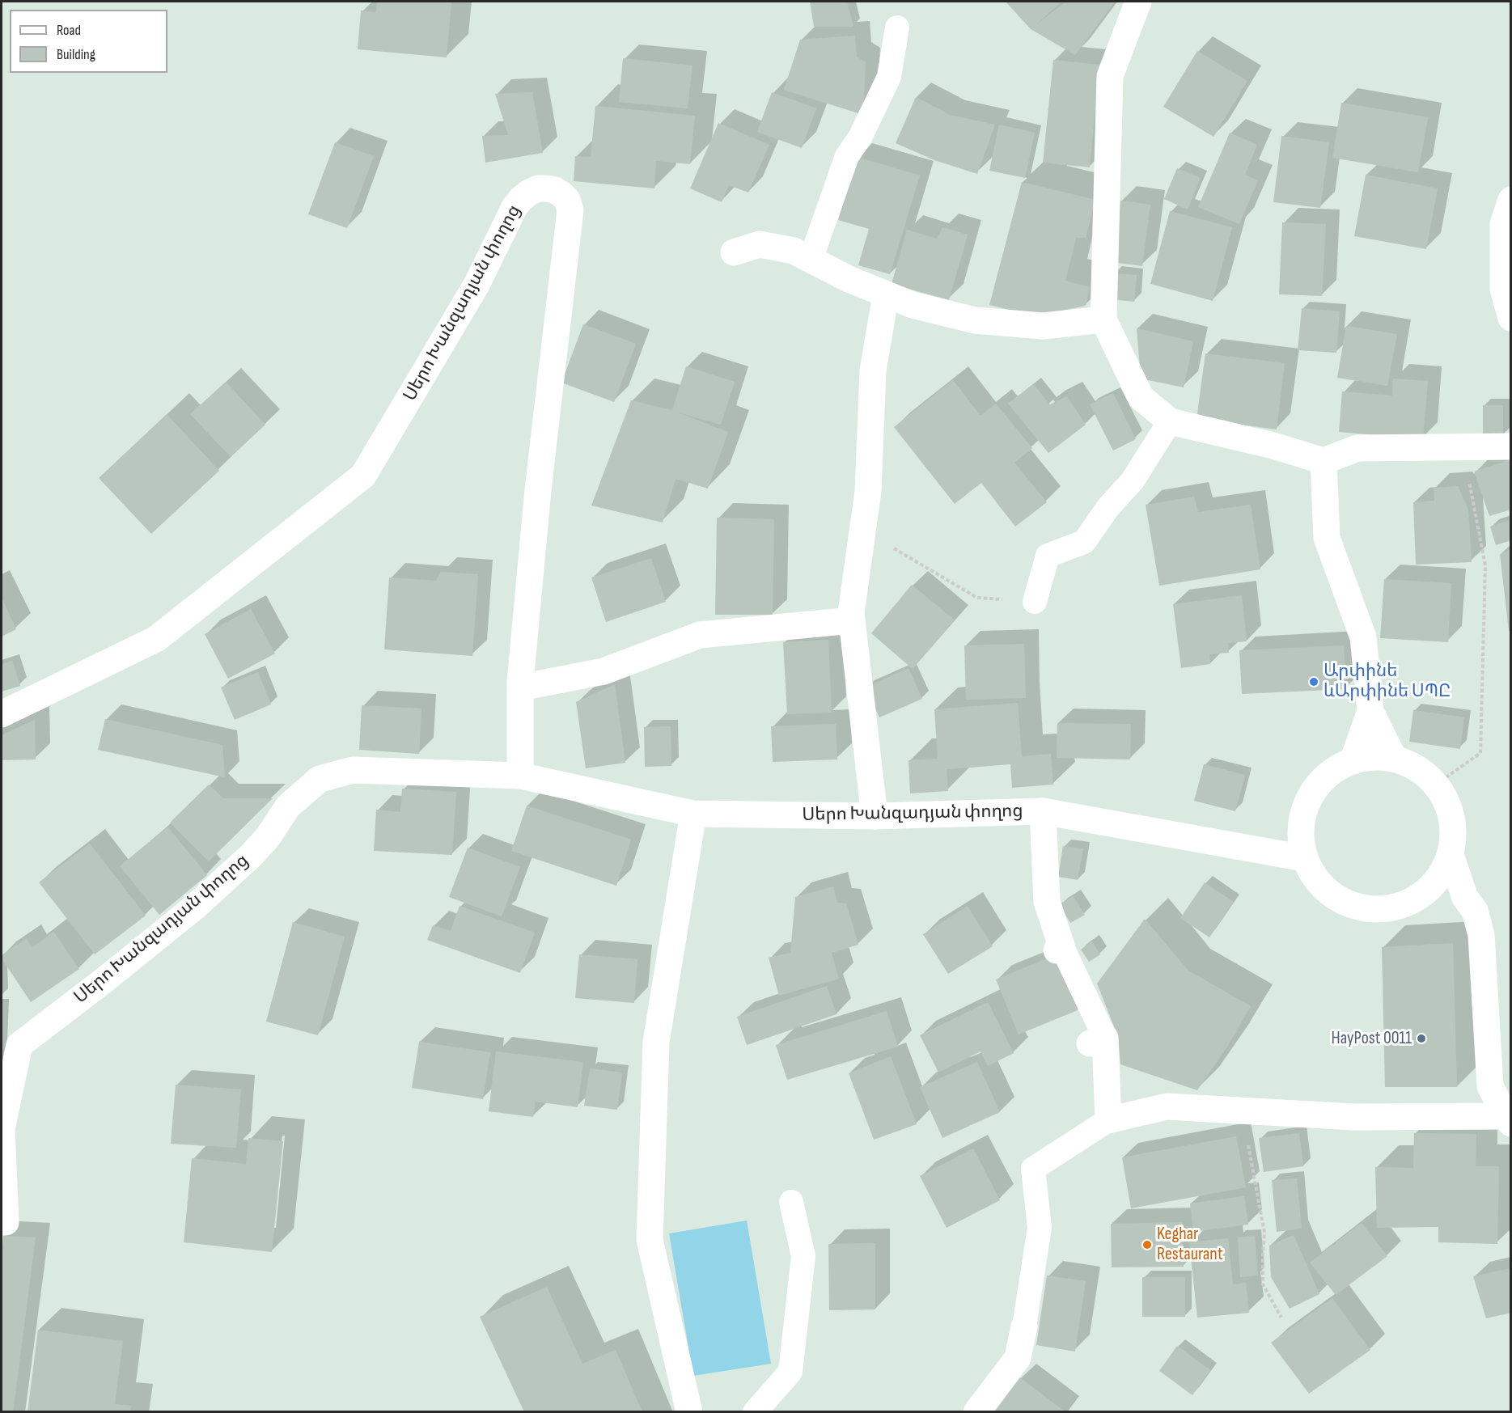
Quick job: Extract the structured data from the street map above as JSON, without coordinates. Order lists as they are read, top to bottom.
{
  "streets": {
    "street": ["Սերո Խանզադյան փողոց"]
  },
  "places": ["Արփինե ևԱրփինե ՍՊԸ", "HayPost 0011", "Keghar Restaurant"],
  "legend": ["Road", "Building"]
}
